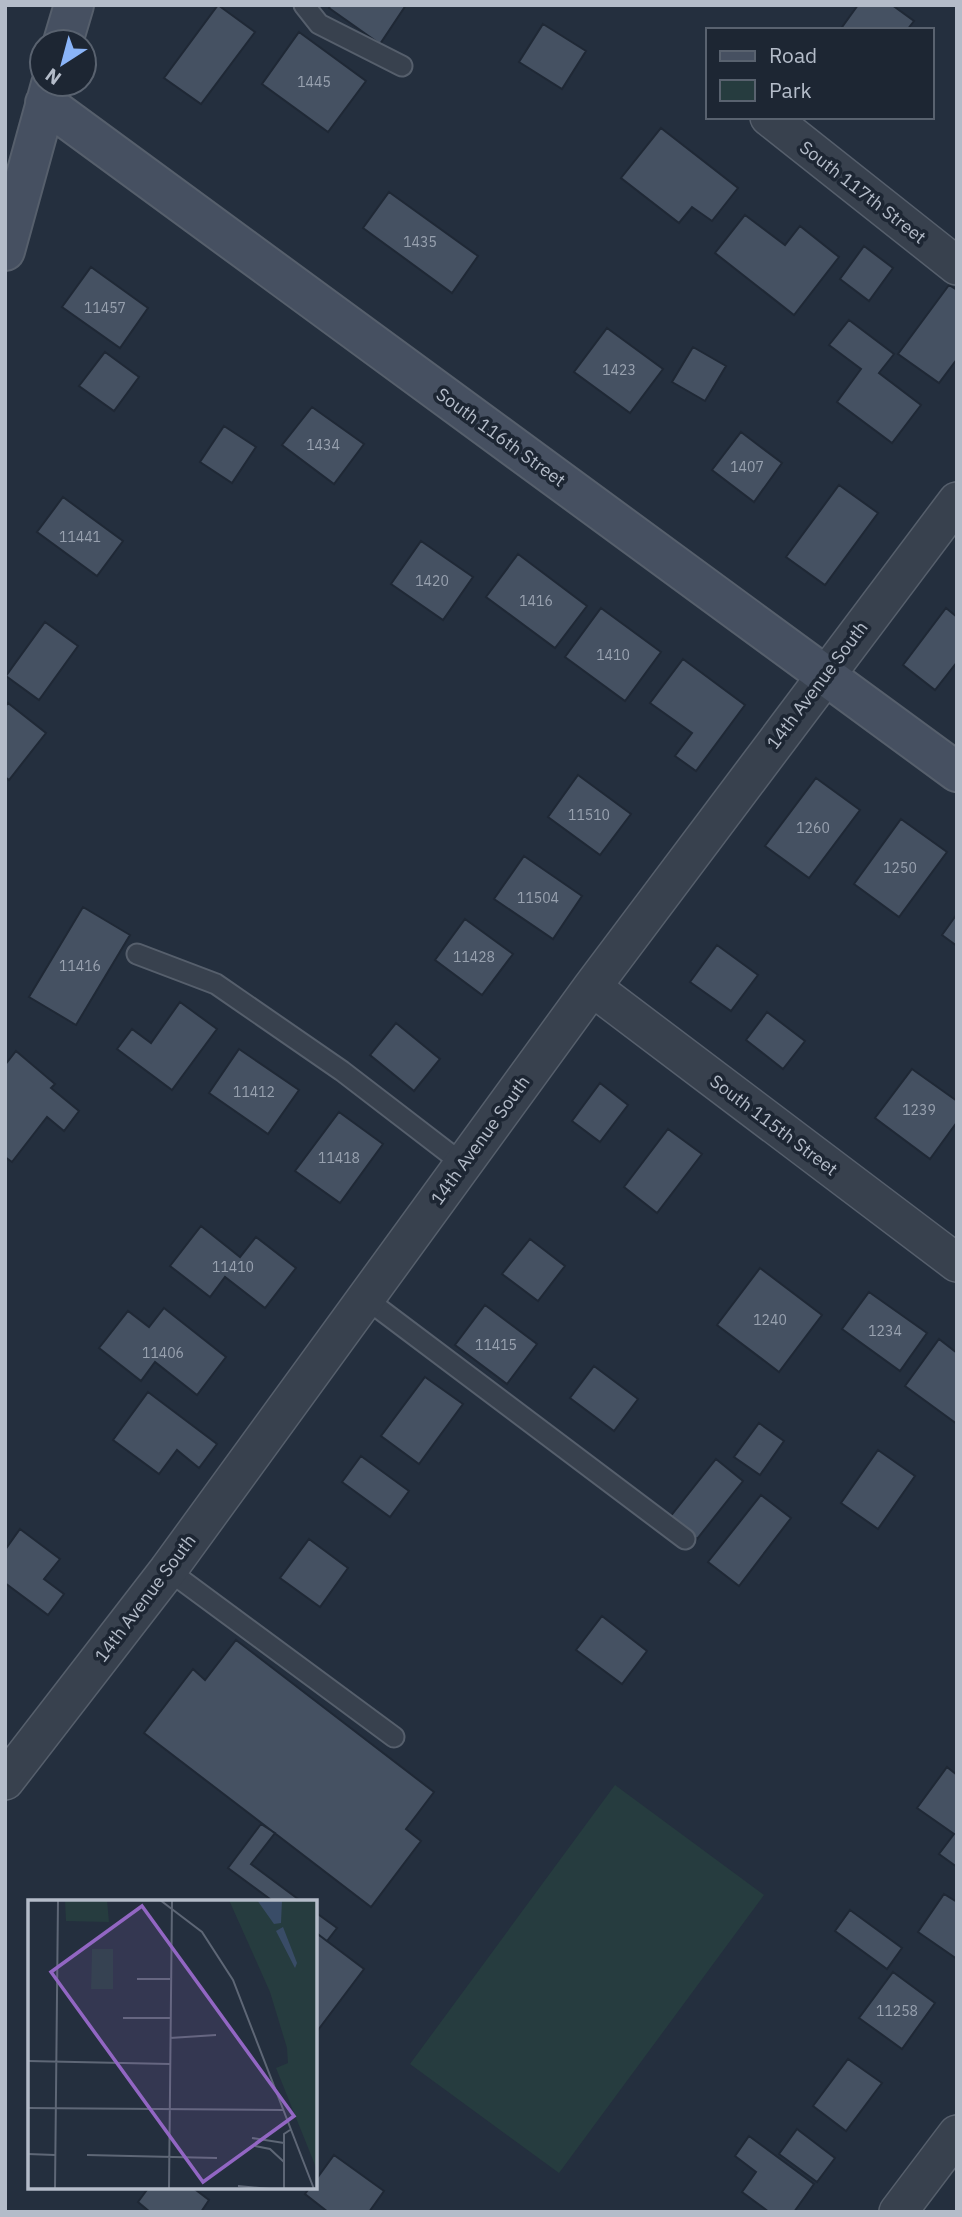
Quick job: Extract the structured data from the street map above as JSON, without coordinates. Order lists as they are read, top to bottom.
{
  "streets": {
    "street": [
      "South 117th Street",
      "South 116th Street",
      "14th Avenue South",
      "South 115th Street"
    ]
  },
  "crossings": [
    ["South 116th Street", "14th Avenue South"],
    ["14th Avenue South", "South 115th Street"]
  ],
  "house_numbers": [
    "1445",
    "1435",
    "11457",
    "1423",
    "1434",
    "1407",
    "11441",
    "1420",
    "1416",
    "1410",
    "11510",
    "1260",
    "1250",
    "11504",
    "11428",
    "11416",
    "11412",
    "1239",
    "11418",
    "11410",
    "1240",
    "1234",
    "11415",
    "11406",
    "11258"
  ],
  "legend": ["Road", "Park"],
  "north": "bottom left"
}
